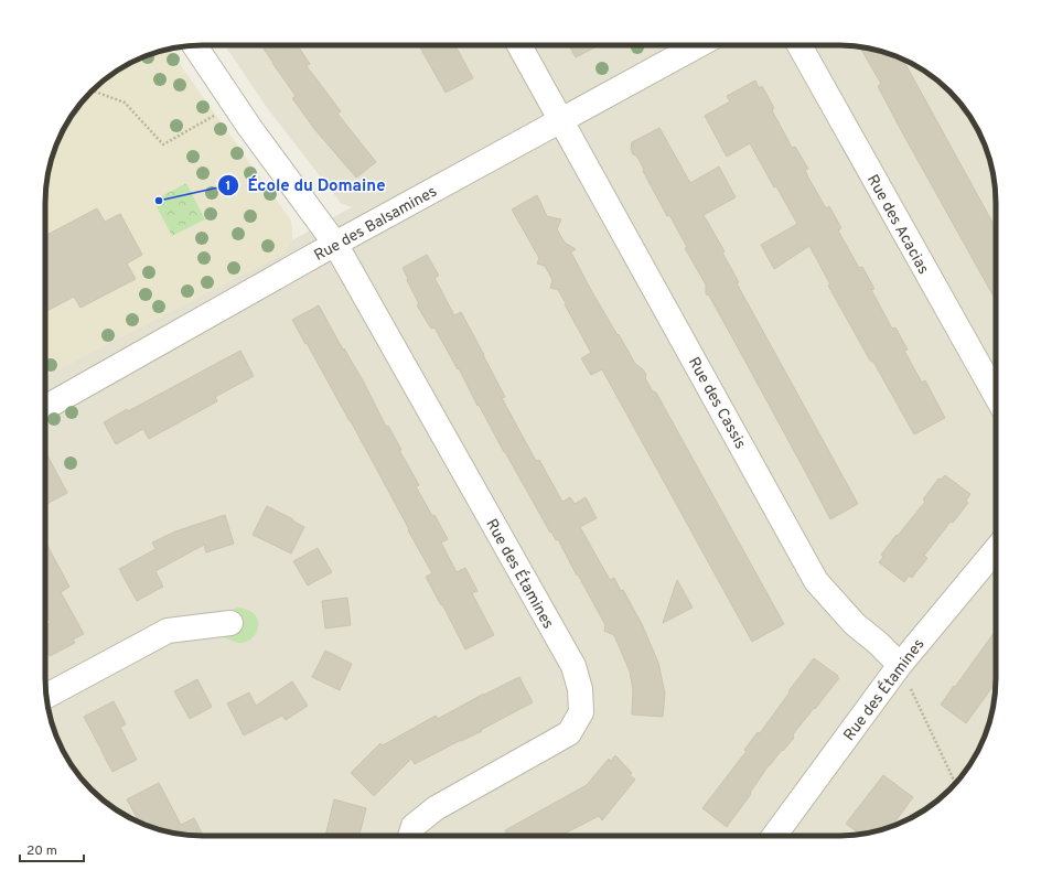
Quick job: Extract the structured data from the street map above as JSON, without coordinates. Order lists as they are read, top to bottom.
{
  "streets": {
    "street": [
      "Rue des Balsamines",
      "Rue des Acacias",
      "Rue des Cassis",
      "Rue des Étamines"
    ]
  },
  "crossings": [
    ["Rue des Balsamines", "Rue des Cassis"],
    ["Rue des Balsamines", "Rue des Étamines"],
    ["Rue des Cassis", "Rue des Étamines"]
  ],
  "places": ["École du Domaine"],
  "scale_bar": "20 m"
}
